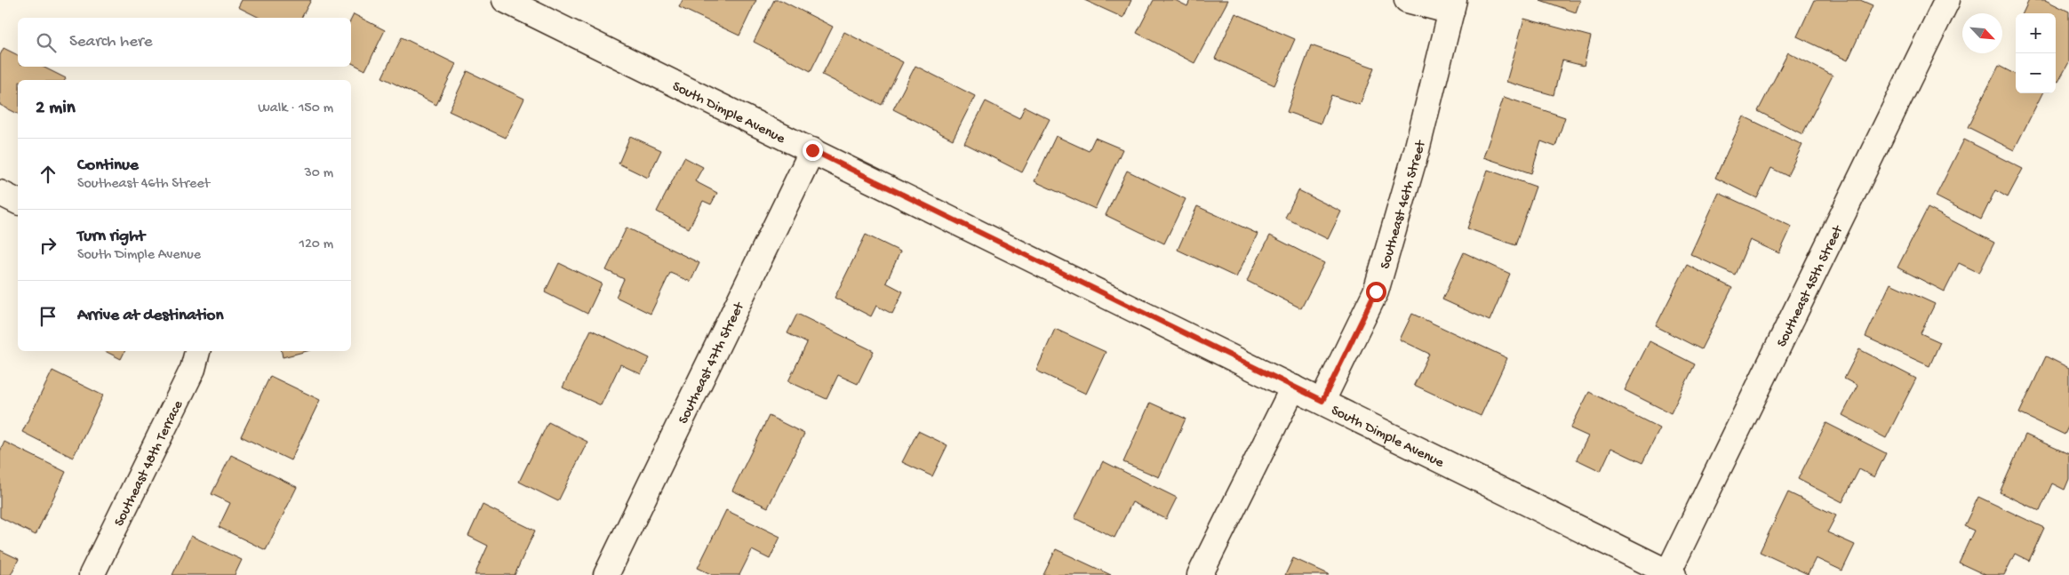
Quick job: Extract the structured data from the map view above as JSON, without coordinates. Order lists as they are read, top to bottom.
{
  "streets": {
    "street": [
      "South Dimple Avenue",
      "Southeast 46th Street",
      "Southeast 45th Street",
      "Southeast 47th Street",
      "Southeast 48th Terrace"
    ]
  },
  "crossings": [
    ["South Dimple Avenue", "Southeast 46th Street"],
    ["South Dimple Avenue", "Southeast 45th Street"],
    ["South Dimple Avenue", "Southeast 47th Street"]
  ],
  "north": "bottom right",
  "page": {
    "map_buttons": ["+", "−"],
    "search": "Search here",
    "heading": ["2 min", "Walk · 150 m"],
    "list": [
      ["Continue", "Southeast 46th Street", "30 m"],
      ["Turn right", "South Dimple Avenue", "120 m"],
      "Arrive at destination"
    ]
  }
}
